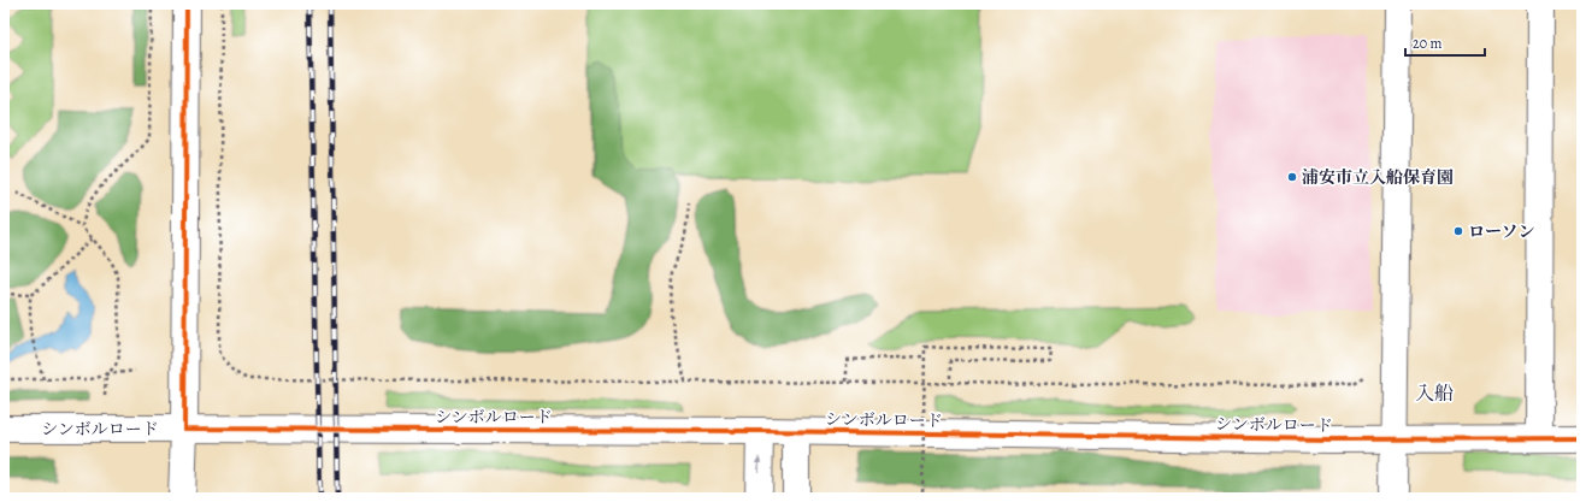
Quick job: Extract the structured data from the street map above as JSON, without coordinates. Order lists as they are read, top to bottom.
{
  "streets": {
    "street": ["シンボルロード"]
  },
  "districts": ["入船"],
  "places": ["浦安市立入船保育園", "ローソン"],
  "scale_bar": "20 m"
}
